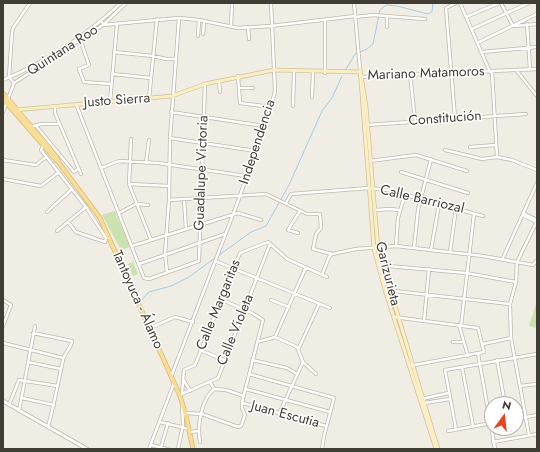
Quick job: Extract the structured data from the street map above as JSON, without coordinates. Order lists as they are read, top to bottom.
{
  "streets": {
    "main road": ["Justo Sierra", "Garizurieta", "Tantoyuca - Álamo"],
    "street": [
      "Quintana Roo",
      "Mariano Matamoros",
      "Constitución",
      "Independencia",
      "Guadalupe Victoria",
      "Calle Barriozal",
      "Calle Margaritas",
      "Calle Violeta",
      "Juan Escutia"
    ]
  },
  "crossings": [
    ["Quintana Roo", "Tantoyuca - Álamo"],
    ["Mariano Matamoros", "Garizurieta"],
    ["Justo Sierra", "Independencia"],
    ["Justo Sierra", "Guadalupe Victoria"],
    ["Justo Sierra", "Garizurieta"],
    ["Justo Sierra", "Tantoyuca - Álamo"],
    ["Constitución", "Garizurieta"],
    ["Independencia", "Tantoyuca - Álamo"],
    ["Calle Barriozal", "Garizurieta"],
    ["Tantoyuca - Álamo", "Calle Violeta"],
    ["Calle Margaritas", "Calle Violeta"]
  ],
  "north": "top"
}
